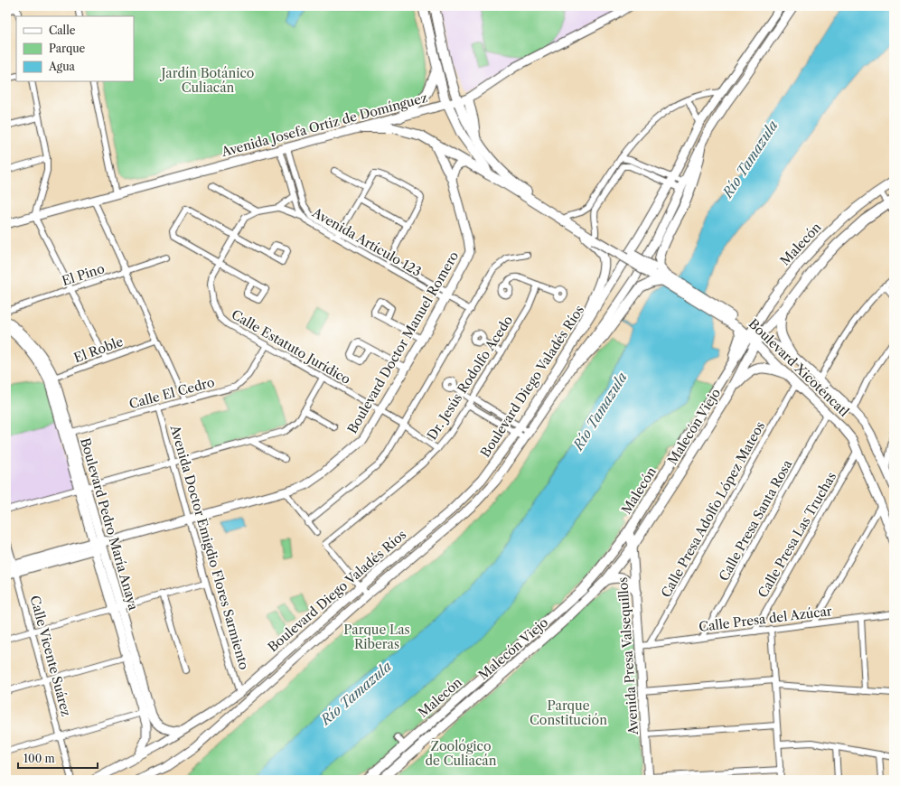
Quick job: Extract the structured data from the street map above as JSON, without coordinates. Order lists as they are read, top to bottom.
{
  "streets": {
    "main road": [
      "Avenida Josefa Ortiz de Domínguez",
      "Malecón",
      "Boulevard Doctor Manuel Romero",
      "Boulevard Xicoténcatl",
      "Boulevard Diego Valadés Ríos",
      "Malecón Viejo",
      "Boulevard Pedro María Anaya",
      "Avenida Presa Valsequillos"
    ],
    "street": [
      "Avenida Artículo 123",
      "El Pino",
      "Calle Estatuto Jurídico",
      "El Roble",
      "Dr. Jesús Rodolfo Acedo",
      "Calle El Cedro",
      "Calle Presa Adolfo López Mateos",
      "Calle Presa Santa Rosa",
      "Calle Presa Las Truchas",
      "Avenida Doctor Emigdio Flores Sarmiento",
      "Calle Presa del Azúcar",
      "Calle Vicente Suárez"
    ]
  },
  "crossings": [
    ["Avenida Josefa Ortiz de Domínguez", "Avenida Artículo 123"],
    ["Avenida Artículo 123", "Boulevard Doctor Manuel Romero"],
    ["Malecón", "Boulevard Xicoténcatl"],
    ["Malecón", "Malecón Viejo"],
    ["Malecón", "Avenida Presa Valsequillos"],
    ["Boulevard Doctor Manuel Romero", "Calle Estatuto Jurídico"],
    ["Boulevard Doctor Manuel Romero", "Boulevard Pedro María Anaya"],
    ["Boulevard Doctor Manuel Romero", "Avenida Doctor Emigdio Flores Sarmiento"],
    ["Boulevard Doctor Manuel Romero", "Calle Vicente Suárez"],
    ["Calle Estatuto Jurídico", "Dr. Jesús Rodolfo Acedo"],
    ["Calle Estatuto Jurídico", "Calle El Cedro"],
    ["El Roble", "Boulevard Pedro María Anaya"],
    ["Boulevard Xicoténcatl", "Malecón Viejo"],
    ["Boulevard Xicoténcatl", "Calle Presa Adolfo López Mateos"],
    ["Boulevard Xicoténcatl", "Calle Presa Santa Rosa"],
    ["Boulevard Xicoténcatl", "Calle Presa Las Truchas"],
    ["Dr. Jesús Rodolfo Acedo", "Boulevard Diego Valadés Ríos"],
    ["Boulevard Diego Valadés Ríos", "Boulevard Pedro María Anaya"],
    ["Boulevard Diego Valadés Ríos", "Avenida Doctor Emigdio Flores Sarmiento"],
    ["Calle El Cedro", "Boulevard Pedro María Anaya"],
    ["Calle El Cedro", "Avenida Doctor Emigdio Flores Sarmiento"],
    ["Malecón Viejo", "Avenida Presa Valsequillos"],
    ["Calle Presa Adolfo López Mateos", "Calle Presa del Azúcar"],
    ["Calle Presa Santa Rosa", "Calle Presa del Azúcar"],
    ["Calle Presa Las Truchas", "Calle Presa del Azúcar"],
    ["Calle Presa del Azúcar", "Avenida Presa Valsequillos"]
  ],
  "water": ["Río Tamazula"],
  "parks": [
    "Jardín Botánico Culiacán",
    "Parque Las Riberas",
    "Parque Constitución",
    "Zoológico de Culiacán"
  ],
  "legend": ["Calle", "Parque", "Agua"],
  "scale_bar": "100 m"
}
